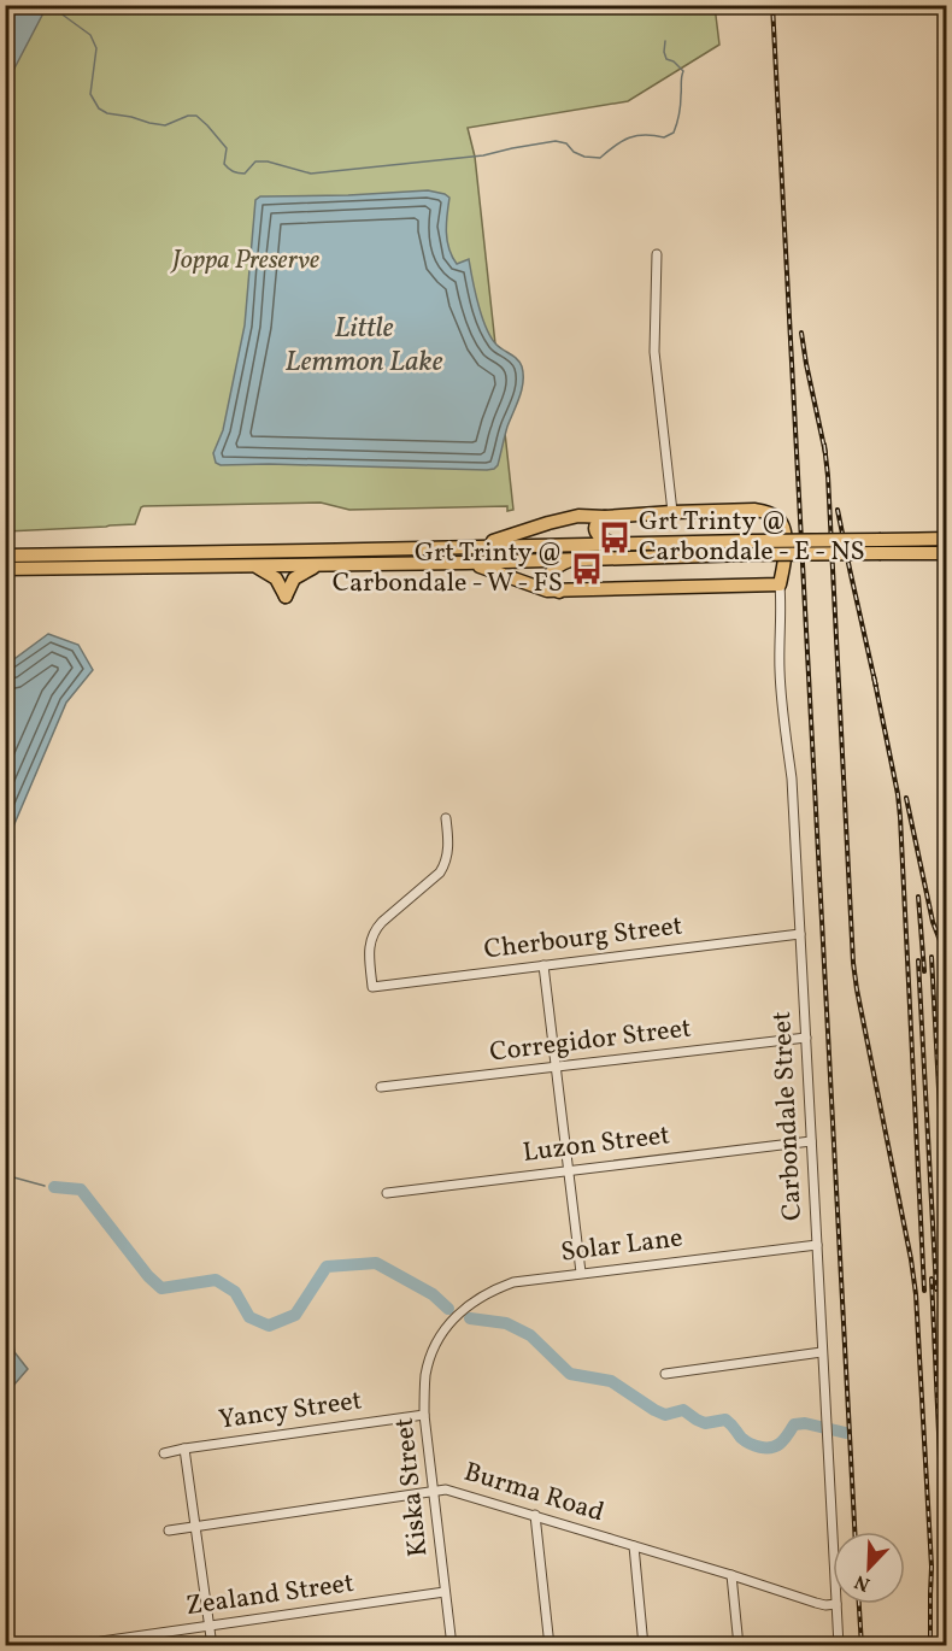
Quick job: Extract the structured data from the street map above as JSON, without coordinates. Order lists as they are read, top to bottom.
{
  "streets": {
    "street": [
      "Cherbourg Street",
      "Corregidor Street",
      "Carbondale Street",
      "Luzon Street",
      "Solar Lane",
      "Yancy Street",
      "Kiska Street",
      "Burma Road",
      "Zealand Street"
    ]
  },
  "crossings": [
    ["Cherbourg Street", "Carbondale Street"],
    ["Corregidor Street", "Carbondale Street"],
    ["Carbondale Street", "Luzon Street"],
    ["Carbondale Street", "Solar Lane"],
    ["Carbondale Street", "Burma Road"],
    ["Solar Lane", "Kiska Street"],
    ["Yancy Street", "Kiska Street"],
    ["Kiska Street", "Burma Road"],
    ["Kiska Street", "Zealand Street"]
  ],
  "water": ["Little Lemmon Lake"],
  "parks": ["Joppa Preserve"],
  "places": {
    "bus stop": ["Grt Trinty @ Carbondale - E - NS", "Grt Trinty @ Carbondale - W - FS"]
  },
  "north": "bottom left"
}
